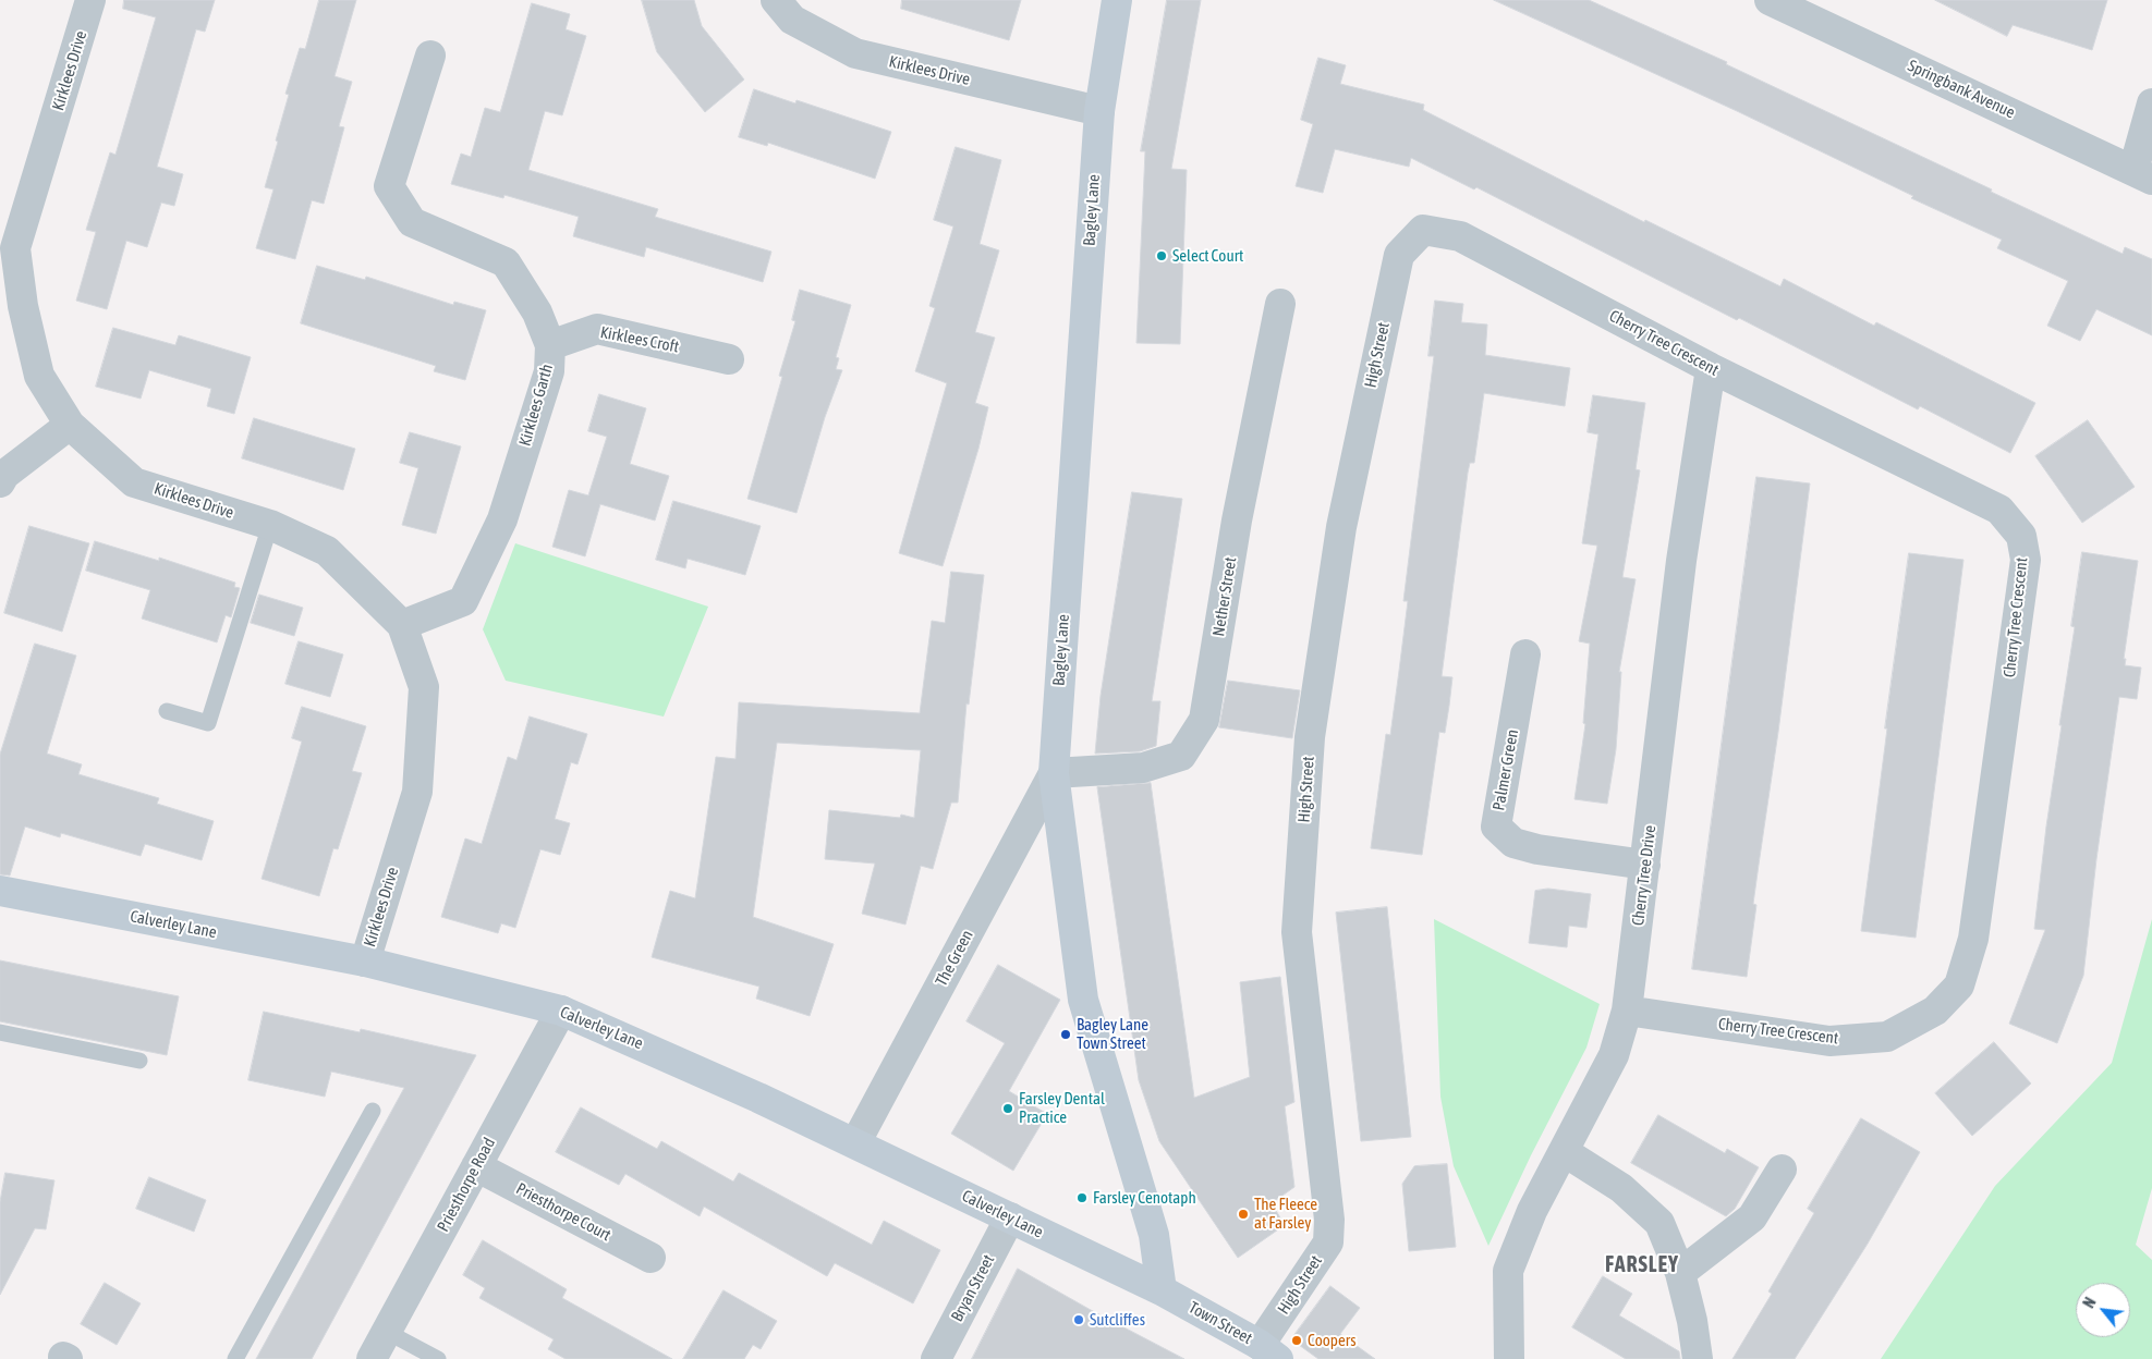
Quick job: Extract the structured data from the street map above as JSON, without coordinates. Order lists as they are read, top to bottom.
{
  "streets": {
    "main road": ["Bagley Lane", "Calverley Lane", "Town Street"],
    "street": [
      "Kirklees Drive",
      "Springbank Avenue",
      "Kirklees Croft",
      "Cherry Tree Crescent",
      "High Street",
      "Kirklees Garth",
      "Nether Street",
      "Palmer Green",
      "Cherry Tree Drive",
      "The Green",
      "Priesthorpe Road",
      "Priesthorpe Court",
      "Bryan Street"
    ]
  },
  "crossings": [
    ["Kirklees Drive", "Bagley Lane"],
    ["Kirklees Drive", "Kirklees Garth"],
    ["Kirklees Drive", "Calverley Lane"],
    ["Bagley Lane", "Nether Street"],
    ["Bagley Lane", "Calverley Lane"],
    ["Bagley Lane", "The Green"],
    ["Bagley Lane", "Town Street"],
    ["Kirklees Croft", "Kirklees Garth"],
    ["Cherry Tree Crescent", "High Street"],
    ["Cherry Tree Crescent", "Cherry Tree Drive"],
    ["High Street", "Town Street"],
    ["Nether Street", "The Green"],
    ["Palmer Green", "Cherry Tree Drive"],
    ["Calverley Lane", "The Green"],
    ["Calverley Lane", "Priesthorpe Road"],
    ["Calverley Lane", "Bryan Street"],
    ["Calverley Lane", "Town Street"],
    ["Priesthorpe Road", "Priesthorpe Court"]
  ],
  "districts": ["FARSLEY"],
  "places": [
    "Select Court",
    "Bagley Lane Town Street",
    "Farsley Dental Practice",
    "Farsley Cenotaph",
    "The Fleece at Farsley",
    "Sutcliffes",
    "Coopers"
  ],
  "north": "top left"
}
